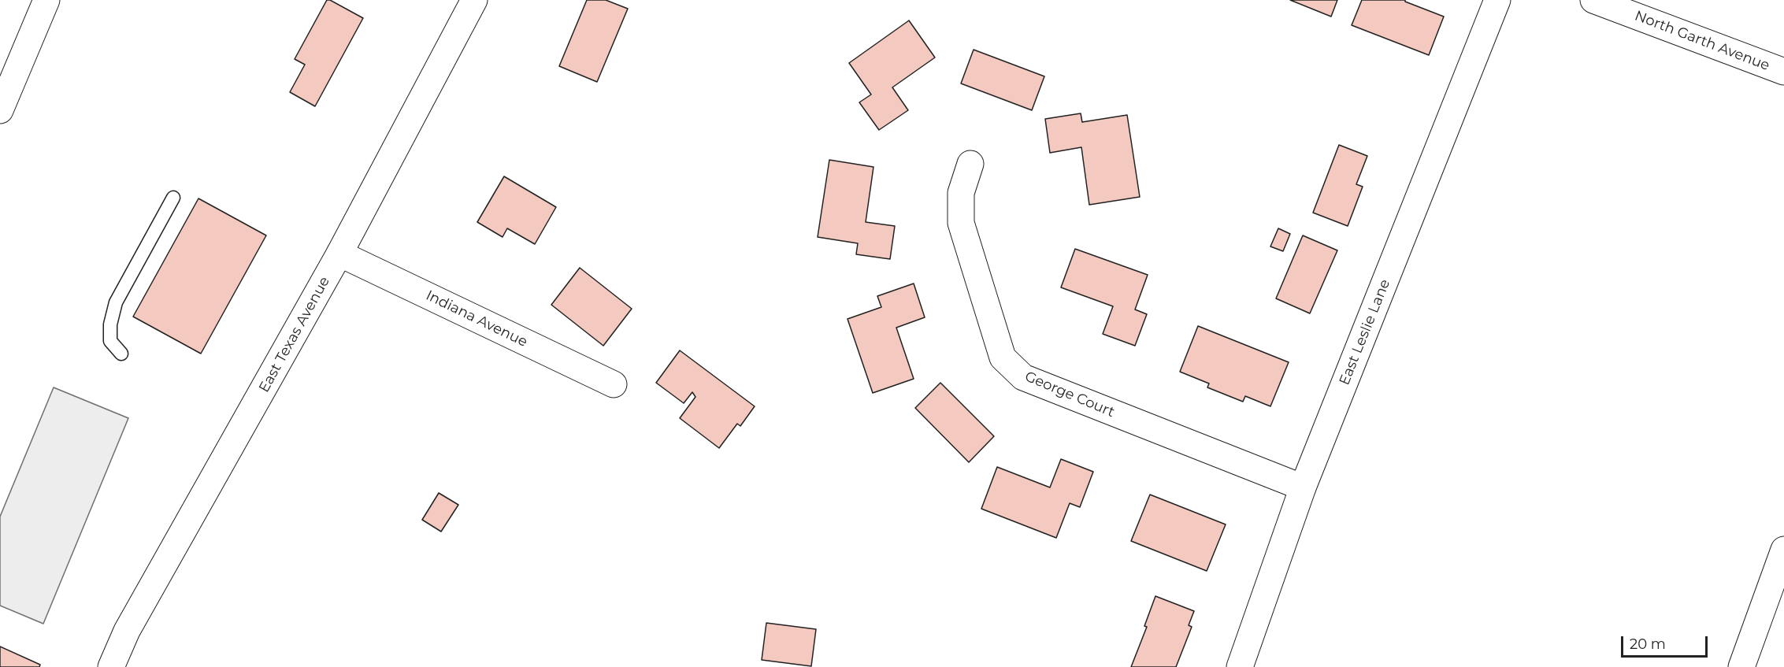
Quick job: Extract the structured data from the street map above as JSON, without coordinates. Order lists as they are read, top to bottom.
{
  "streets": {
    "main road": [
      "North Garth Avenue",
      "Indiana Avenue",
      "East Leslie Lane",
      "East Texas Avenue",
      "George Court"
    ]
  },
  "crossings": [
    ["Indiana Avenue", "East Texas Avenue"],
    ["East Leslie Lane", "George Court"]
  ],
  "scale_bar": "20 m"
}
